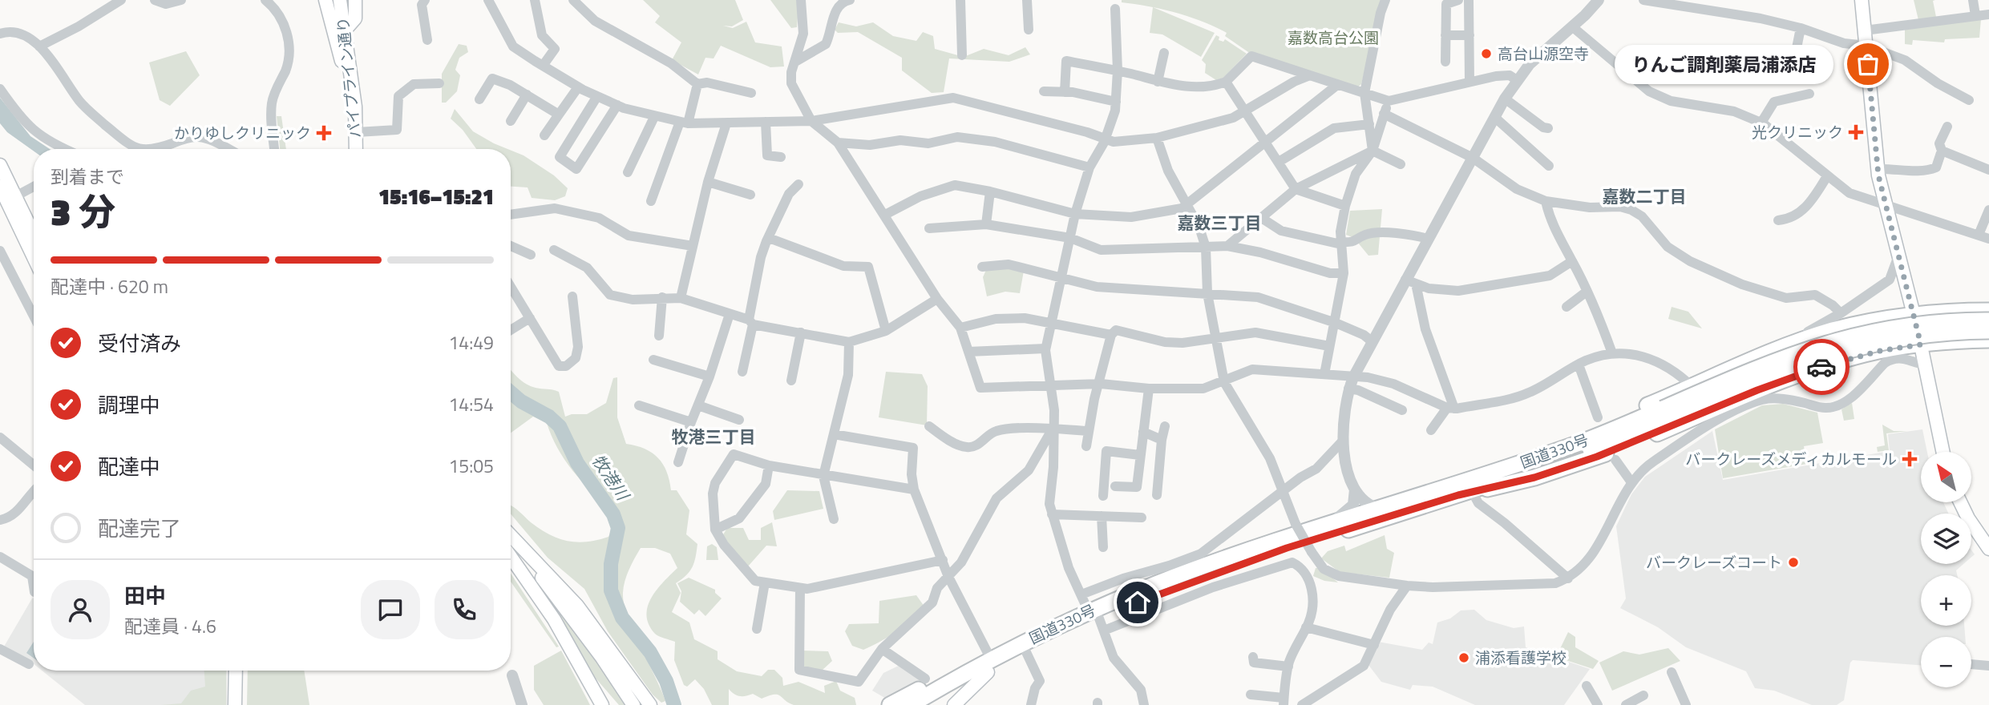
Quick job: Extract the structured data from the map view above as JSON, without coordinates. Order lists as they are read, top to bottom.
{
  "streets": {
    "highway": ["国道330号"],
    "main road": ["パイプライン通り"]
  },
  "districts": ["嘉数二丁目", "嘉数三丁目", "牧港三丁目"],
  "water": ["牧港川"],
  "parks": ["嘉数高台公園"],
  "places": {
    "other": [
      "高台山源空寺",
      "りんご調剤薬局浦添店",
      "バークレーズコート",
      "浦添看護学校"
    ],
    "health": ["光クリニック", "かりゆしクリニック", "バークレーズメディカルモール"]
  },
  "north": "top left",
  "page": {
    "bubble": "りんご調剤薬局浦添店",
    "heading": ["3 分", "到着まで", "15:16–15:21"],
    "panel": ["田中", "配達員 · 4.6"],
    "bar": "配達中 · 620 m",
    "list": [
      ["受付済み", "14:49"],
      ["調理中", "14:54"],
      ["配達中", "15:05"],
      "配達完了"
    ],
    "map_buttons": ["+", "−"]
  }
}
